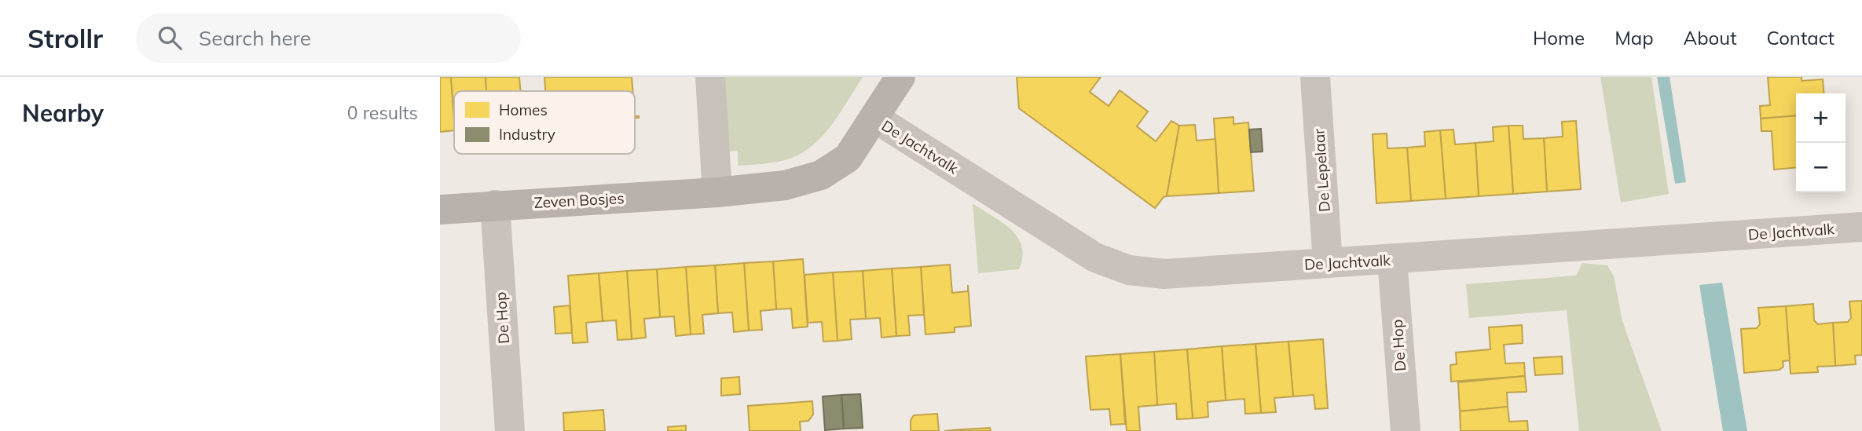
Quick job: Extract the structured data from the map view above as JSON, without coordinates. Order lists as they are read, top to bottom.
{
  "streets": {
    "street": [
      "De Jachtvalk",
      "De Lepelaar",
      "Zeven Bosjes",
      "De Hop"
    ]
  },
  "crossings": [
    ["De Jachtvalk", "De Lepelaar"],
    ["De Jachtvalk", "Zeven Bosjes"],
    ["De Jachtvalk", "De Hop"],
    ["Zeven Bosjes", "De Hop"]
  ],
  "legend": ["Homes", "Industry"],
  "page": {
    "header": "Strollr",
    "search": "Search here",
    "nav": [
      "Home",
      "Map",
      "About",
      "Contact"
    ],
    "heading": ["Nearby", "0 results"],
    "map_buttons": ["+", "−"]
  }
}
